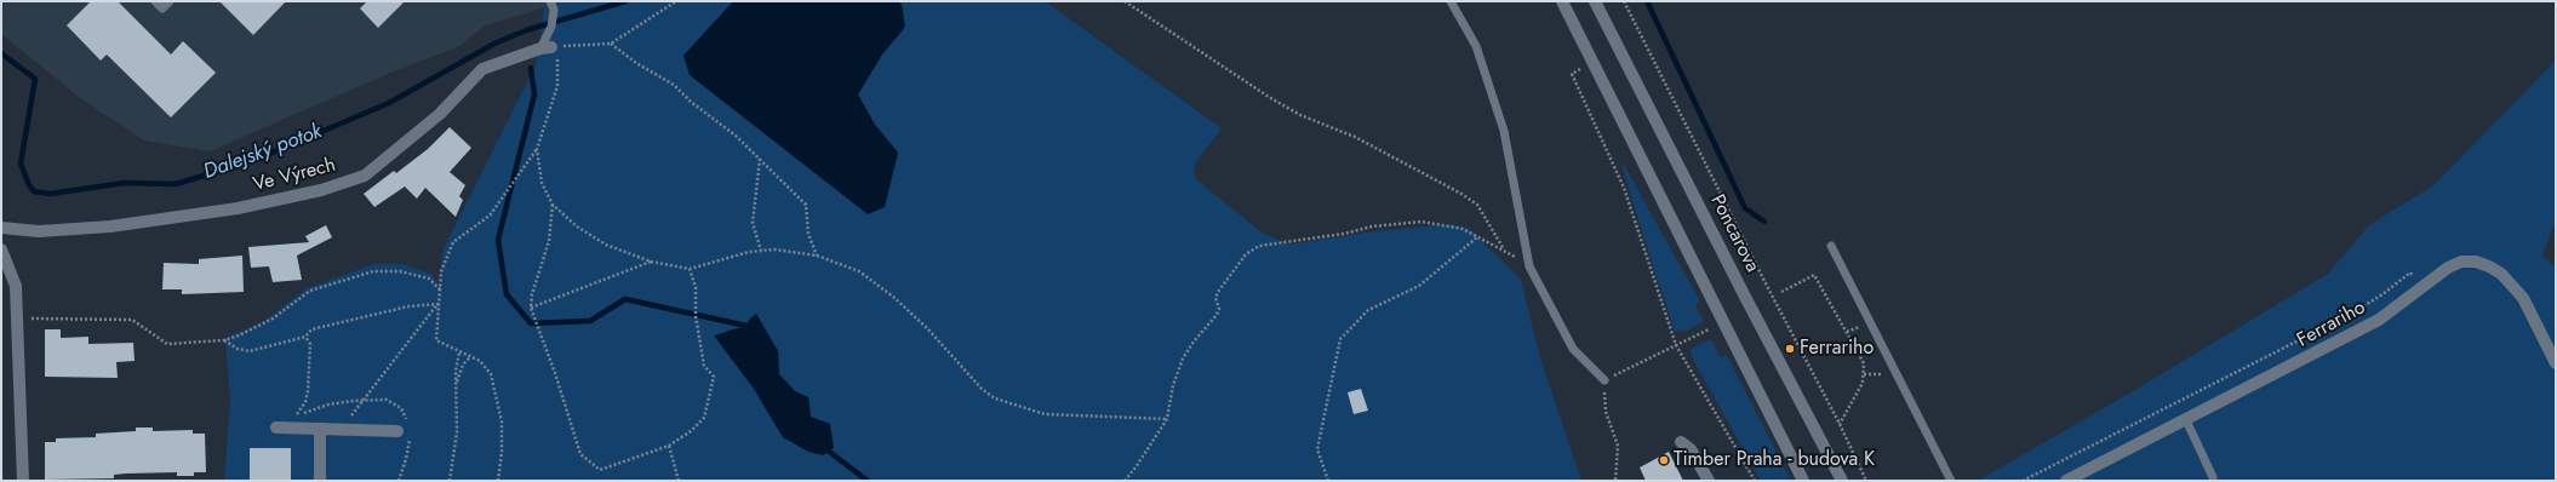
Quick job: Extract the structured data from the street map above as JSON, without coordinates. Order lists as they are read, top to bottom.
{
  "streets": {
    "street": ["Ve Výrech", "Poncarova", "Ferrariho"]
  },
  "water": ["Dalejský potok"],
  "places": ["Ferrariho", "Timber Praha - budova K"]
}
